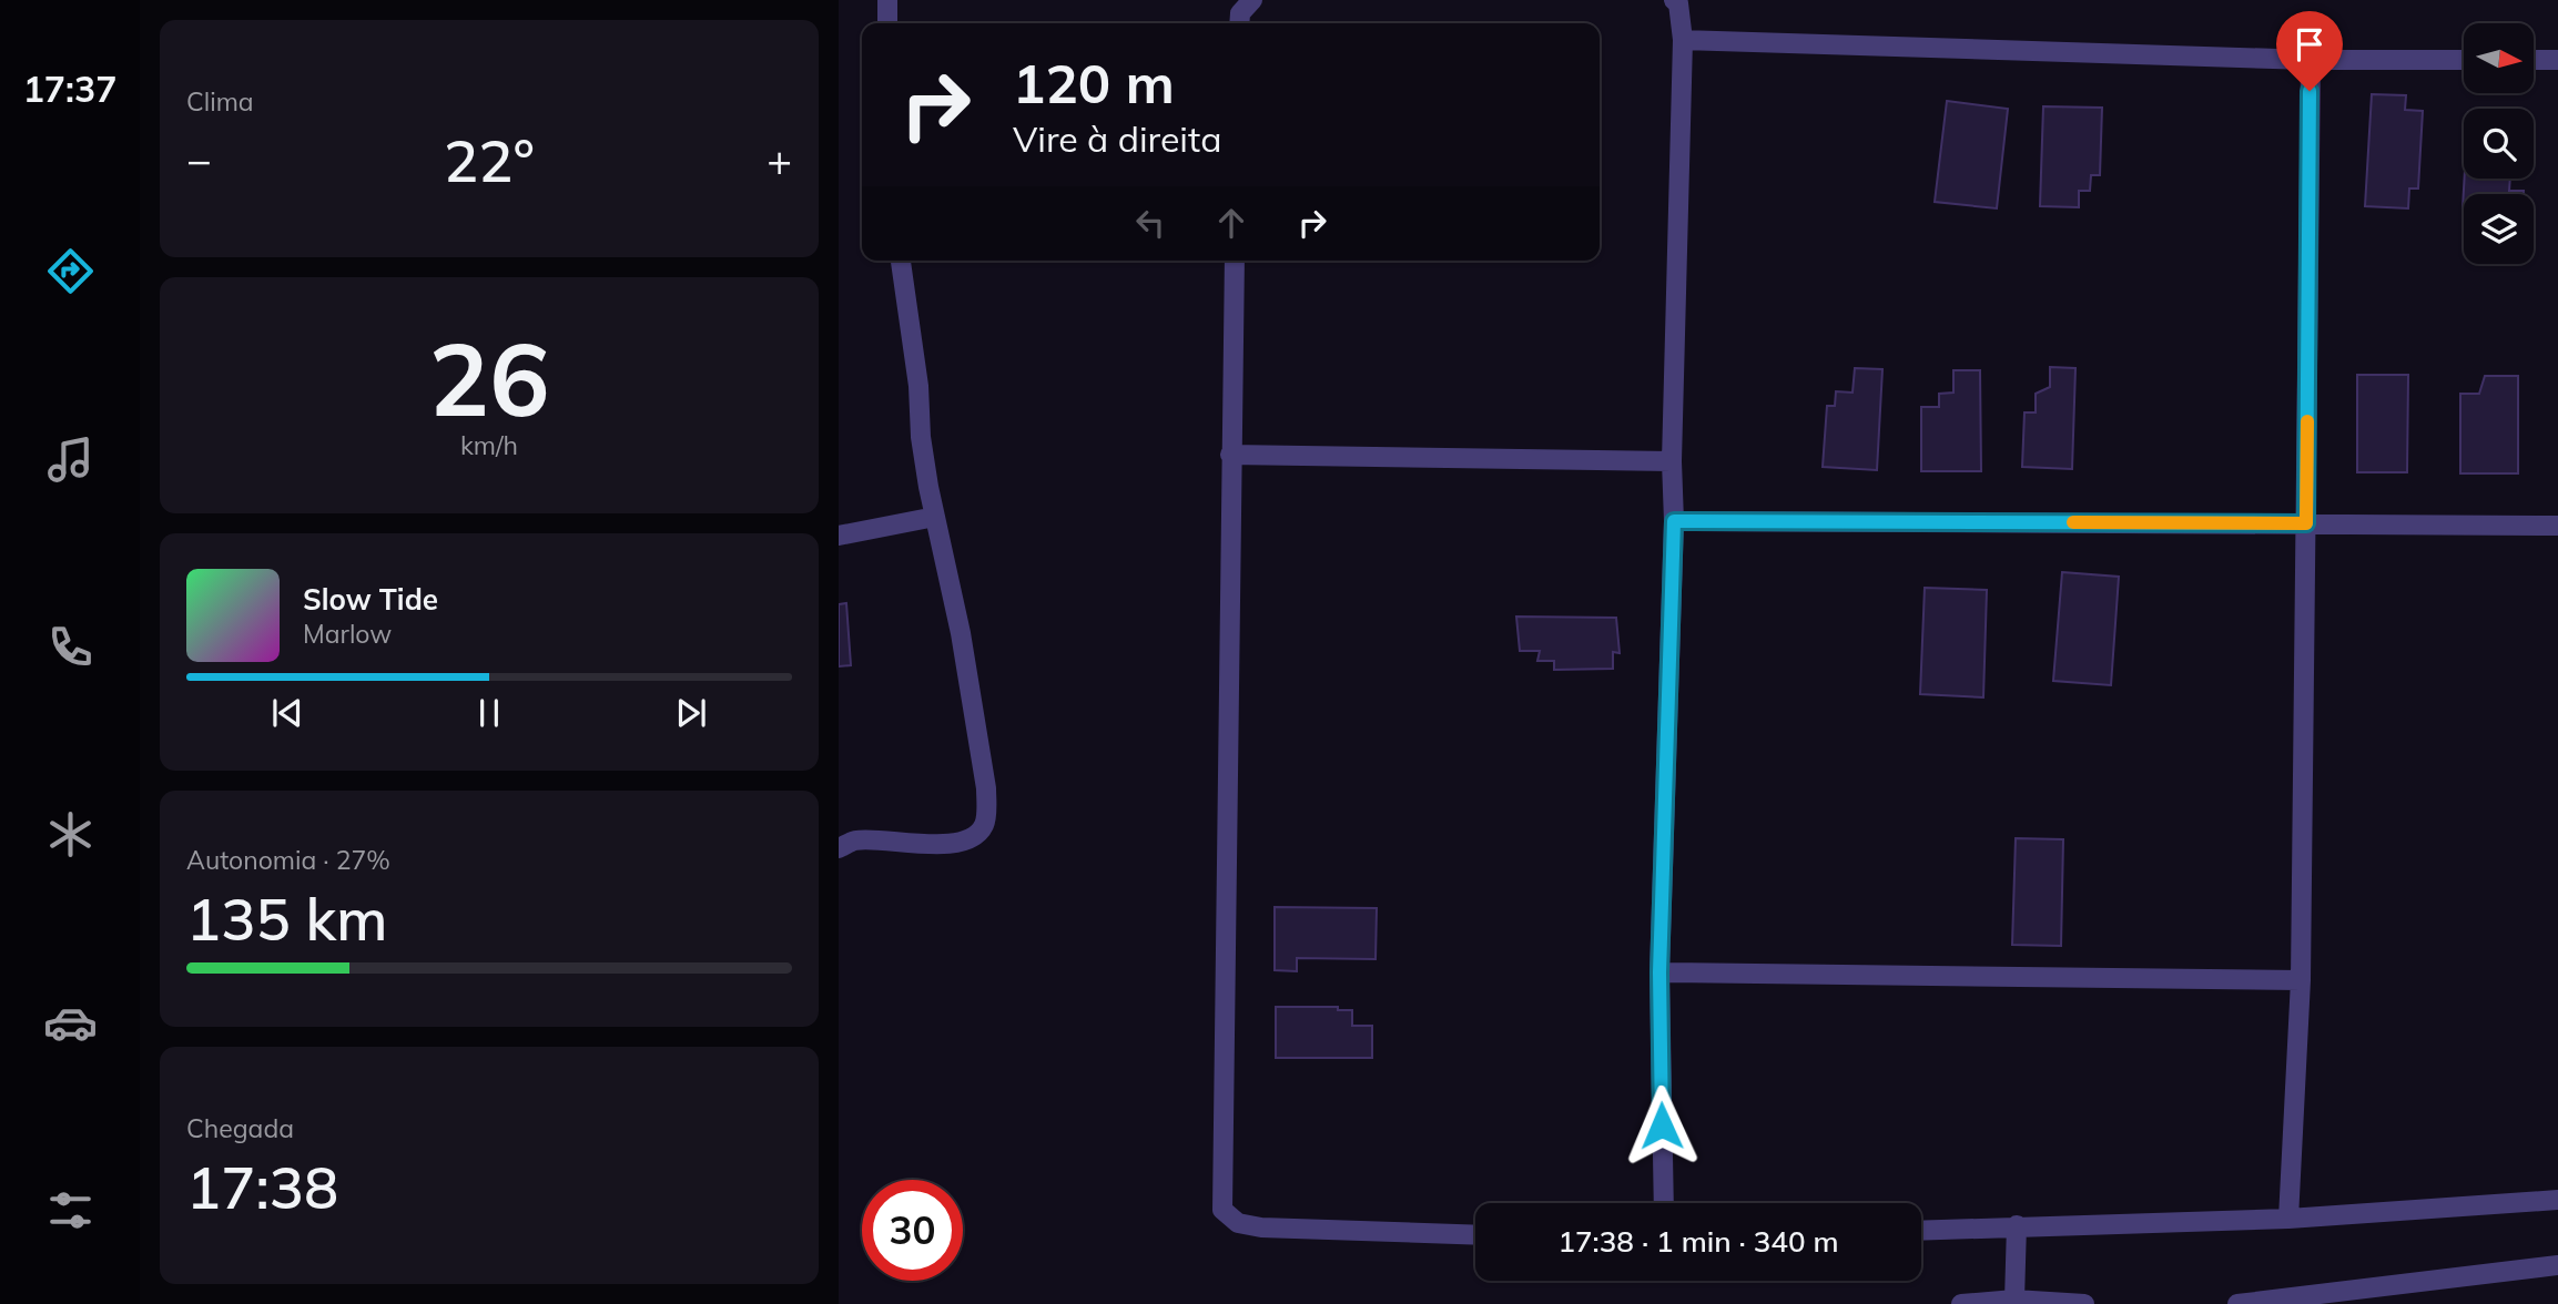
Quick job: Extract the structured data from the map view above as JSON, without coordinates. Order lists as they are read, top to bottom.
{
  "north": "right",
  "page": {
    "tabs": "17:37",
    "tile": [
      "Clima",
      ["26", "km/h"],
      ["Autonomia · 27%", "135 km"],
      ["Chegada", "17:38"]
    ],
    "turn": ["120 m", "Vire à direita"],
    "heat": ["−", "22°", "+"],
    "song": ["Slow Tide", "Marlow"],
    "limit": "30",
    "trip": "17:38 · 1 min · 340 m"
  }
}
